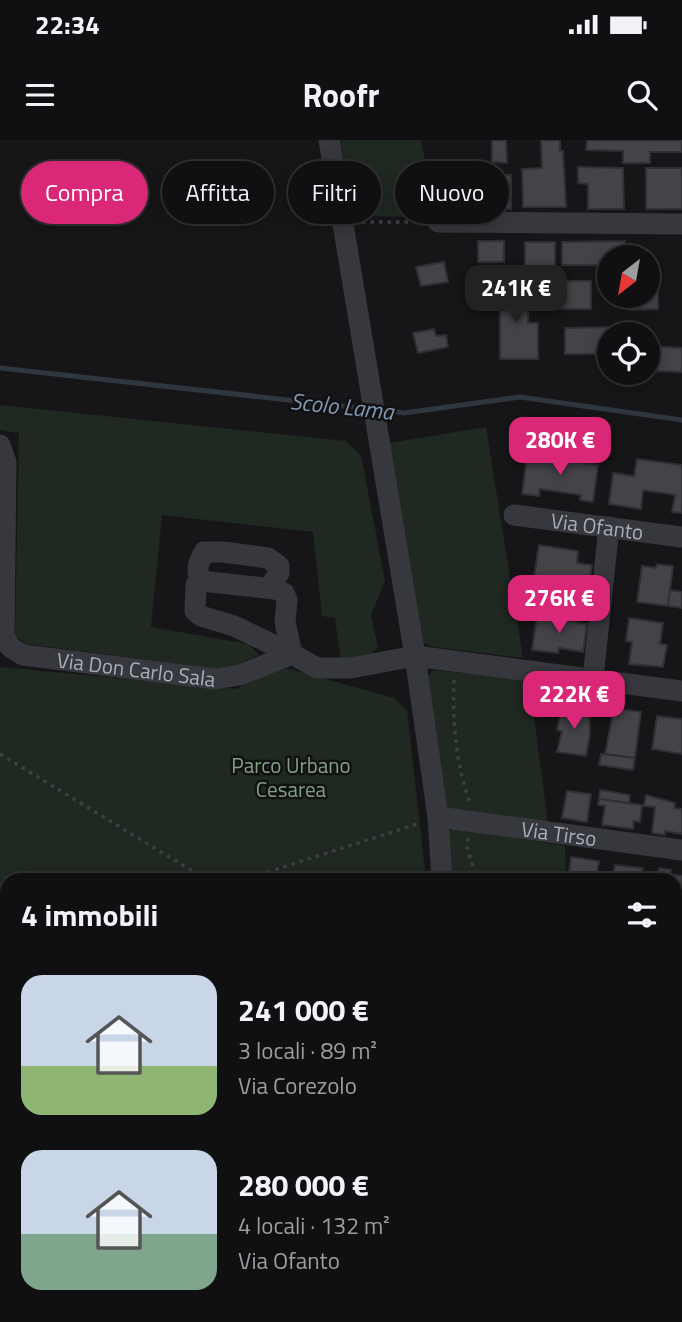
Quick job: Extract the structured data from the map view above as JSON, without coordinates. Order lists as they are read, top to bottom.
{
  "streets": {
    "street": ["Via Ofanto", "Via Don Carlo Sala", "Via Tirso"]
  },
  "water": ["Scolo Lama"],
  "parks": ["Parco Urbano Cesarea"],
  "north": "bottom left",
  "page": {
    "status": "22:34",
    "header": "Roofr",
    "chip": [
      "Compra",
      "Affitta",
      "Filtri",
      "Nuovo"
    ],
    "price": [
      "241K €",
      "280K €",
      "276K €",
      "222K €"
    ],
    "heading": "4 immobili",
    "list": [
      {
        "name": "241 000 €",
        "note": "3 locali · 89 m² · Via Corezolo"
      },
      {
        "name": "280 000 €",
        "note": "4 locali · 132 m² · Via Ofanto"
      }
    ]
  }
}
